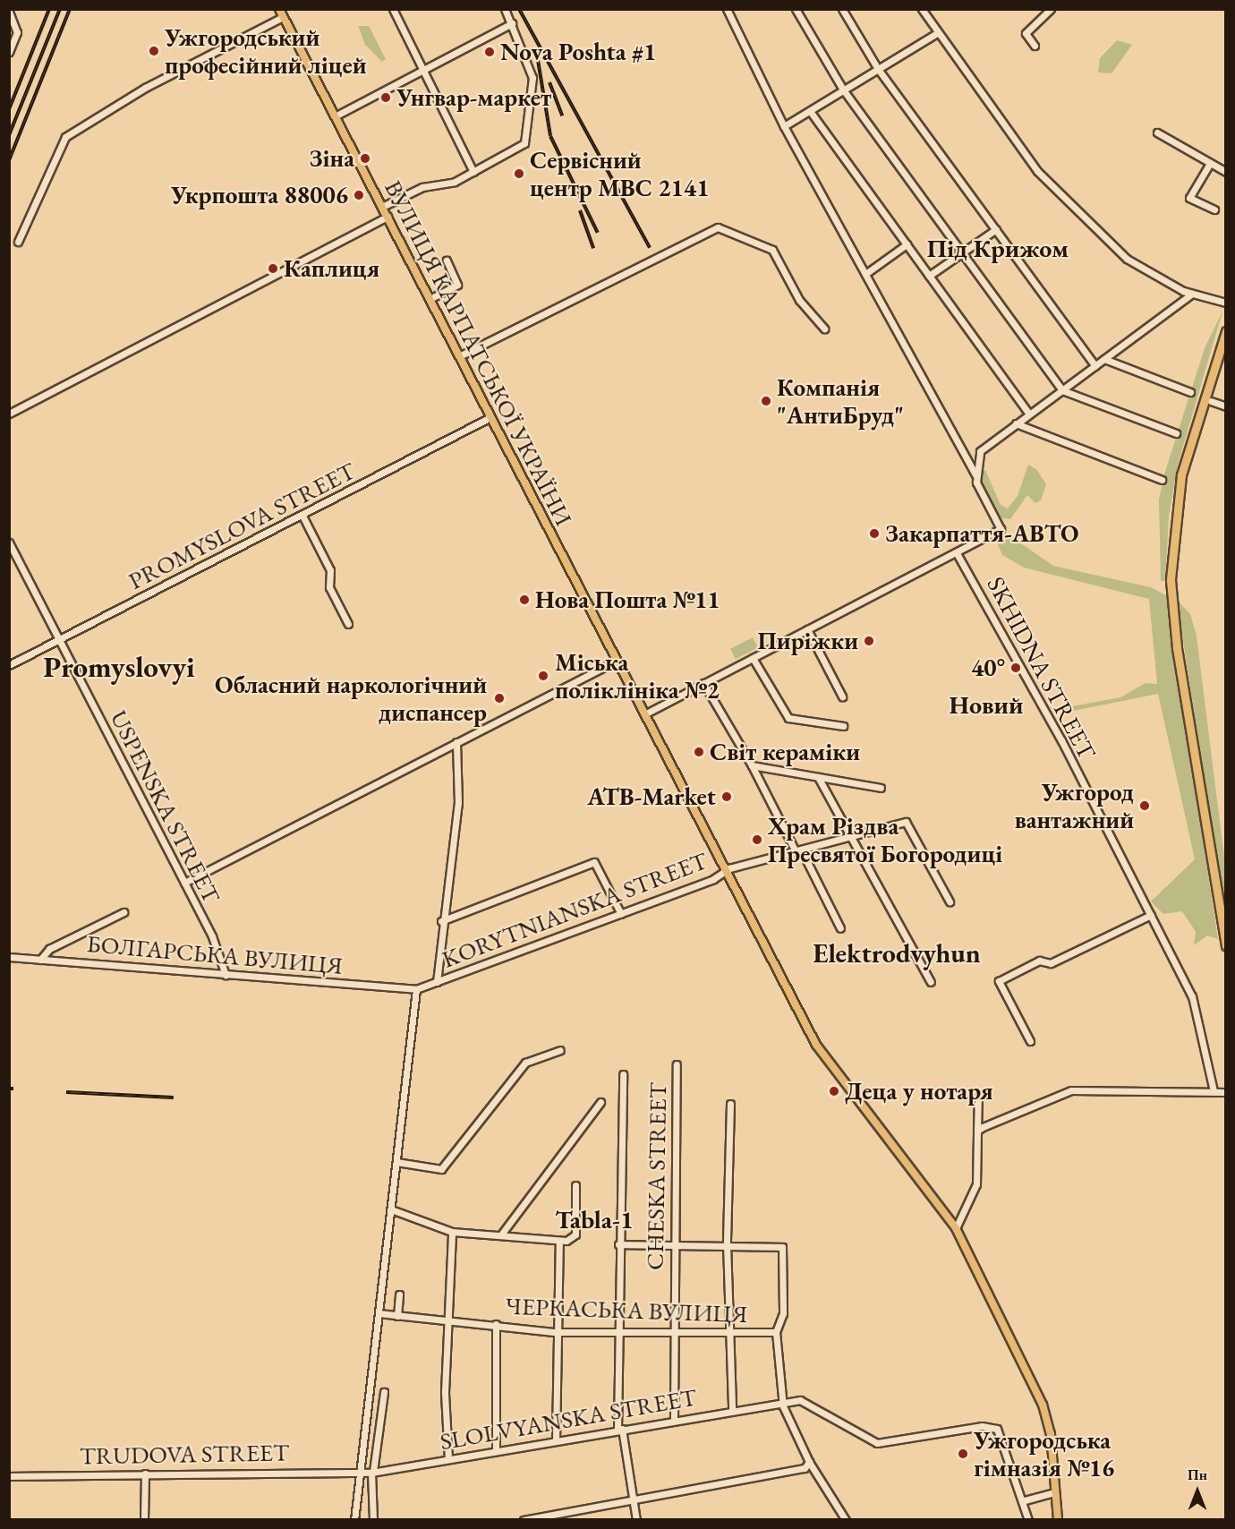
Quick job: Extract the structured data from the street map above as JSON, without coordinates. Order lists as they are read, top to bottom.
{
  "streets": {
    "main road": ["ВУЛИЦЯ КАРПАТСЬКОЇ УКРАЇНИ"],
    "street": [
      "PROMYSLOVA STREET",
      "SKHIDNA STREET",
      "USPENSKA STREET",
      "KORYTNIANSKA STREET",
      "БОЛГАРСЬКА ВУЛИЦЯ",
      "CHESKA STREET",
      "ЧЕРКАСЬКА ВУЛИЦЯ",
      "SLOLVYANSKA STREET",
      "TRUDOVA STREET"
    ]
  },
  "crossings": [
    ["ВУЛИЦЯ КАРПАТСЬКОЇ УКРАЇНИ", "PROMYSLOVA STREET"],
    ["ВУЛИЦЯ КАРПАТСЬКОЇ УКРАЇНИ", "KORYTNIANSKA STREET"],
    ["PROMYSLOVA STREET", "USPENSKA STREET"],
    ["USPENSKA STREET", "БОЛГАРСЬКА ВУЛИЦЯ"],
    ["KORYTNIANSKA STREET", "БОЛГАРСЬКА ВУЛИЦЯ"],
    ["KORYTNIANSKA STREET", "ЧЕРКАСЬКА ВУЛИЦЯ"],
    ["KORYTNIANSKA STREET", "SLOLVYANSKA STREET"],
    ["KORYTNIANSKA STREET", "TRUDOVA STREET"],
    ["CHESKA STREET", "ЧЕРКАСЬКА ВУЛИЦЯ"],
    ["CHESKA STREET", "SLOLVYANSKA STREET"],
    ["SLOLVYANSKA STREET", "TRUDOVA STREET"]
  ],
  "districts": [
    "Під Крижом",
    "Promyslovyi",
    "Новий",
    "Elektrodvyhun",
    "Tabla-1"
  ],
  "places": [
    "Ужгородський професійний ліцей",
    "Nova Poshta #1",
    "Унгвар-маркет",
    "Зіна",
    "Сервісний центр МВС 2141",
    "Укрпошта 88006",
    "Каплиця",
    "Компанія \"АнтиБруд\"",
    "Закарпаття-АВТО",
    "Нова Пошта №11",
    "Пиріжки",
    "40°",
    "Міська поліклініка №2",
    "Обласний наркологічний диспансер",
    "Світ кераміки",
    "ATB-Market",
    "Ужгород вантажний",
    "Храм Різдва Пресвятої Богородиці",
    "Деца у нотаря",
    "Ужгородська гімназія №16"
  ],
  "north": "top"
}
